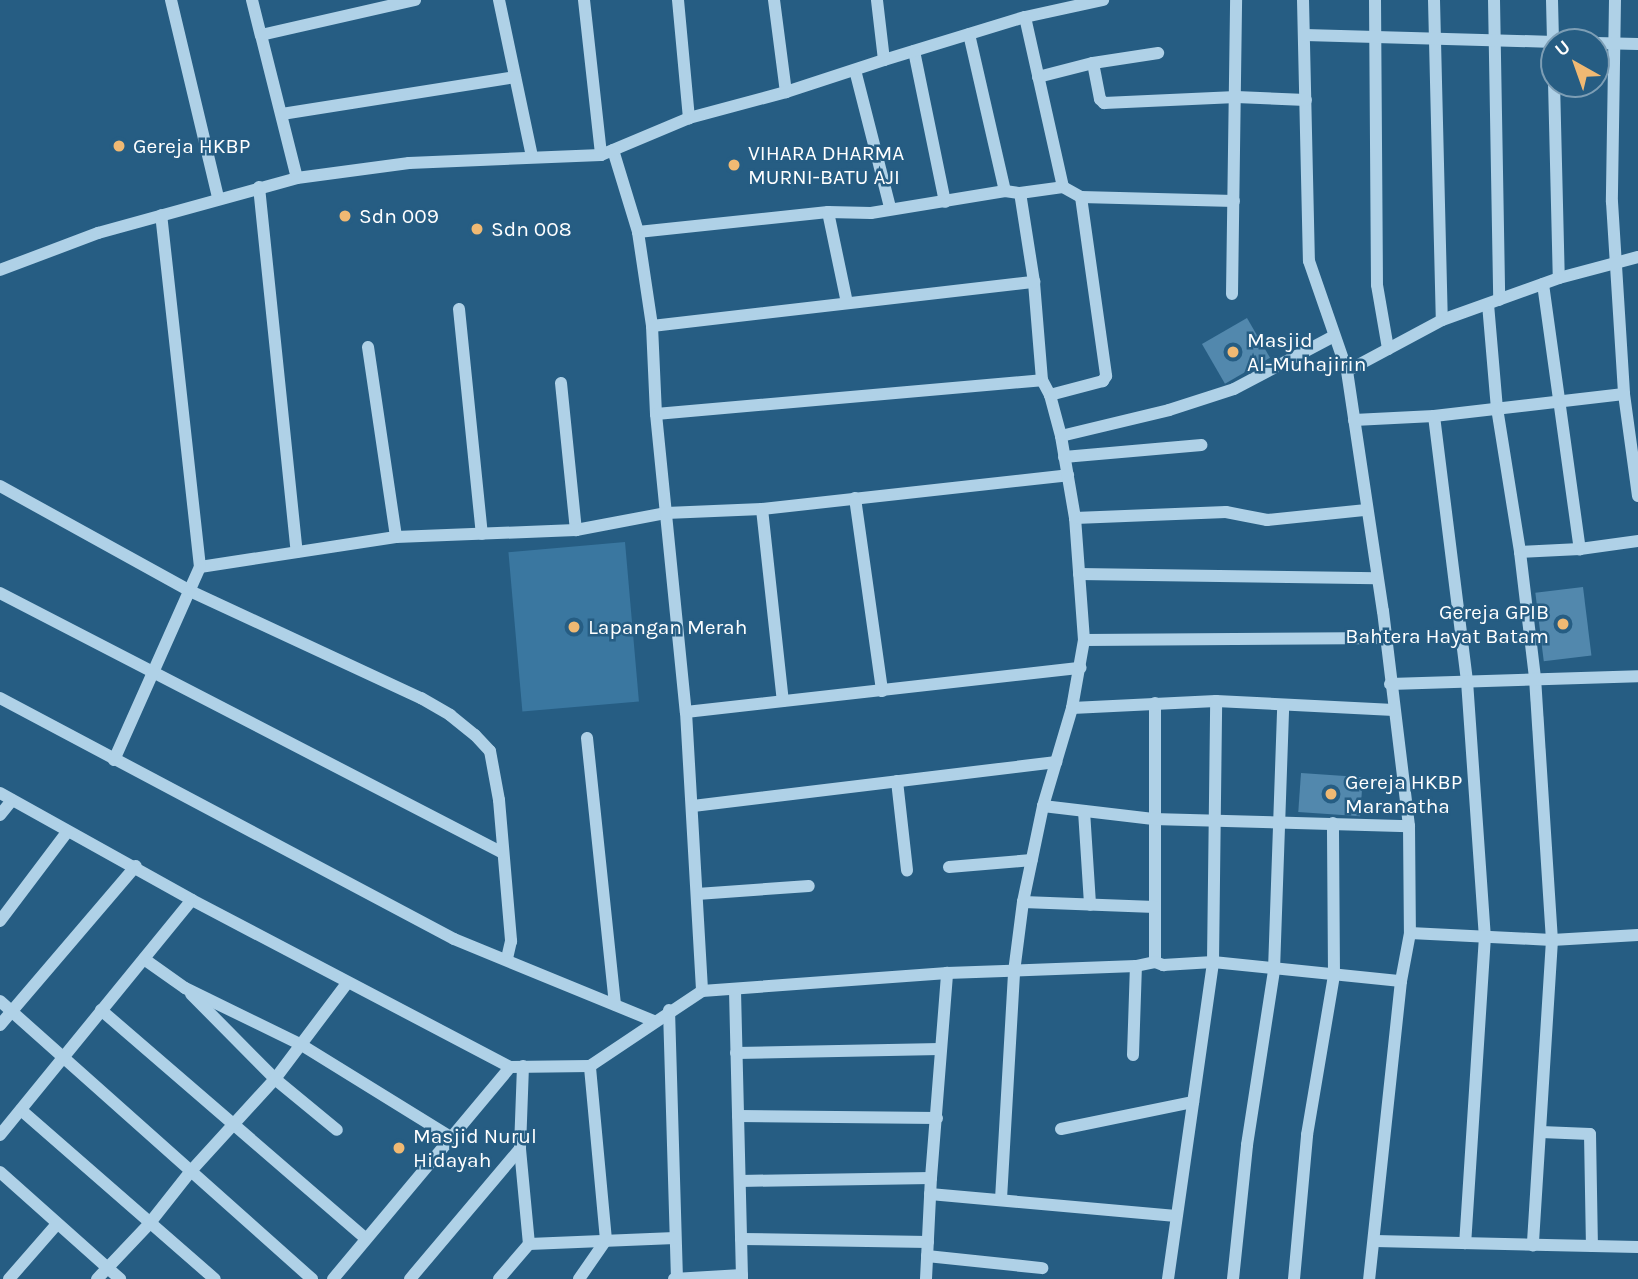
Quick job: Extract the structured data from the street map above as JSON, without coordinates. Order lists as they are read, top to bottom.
{
  "places": [
    "Gereja HKBP",
    "VIHARA DHARMA MURNI-BATU AJI",
    "Sdn 009",
    "Sdn 008",
    "Masjid Al-Muhajirin",
    "Gereja GPIB Bahtera Hayat Batam",
    "Lapangan Merah",
    "Gereja HKBP Maranatha",
    "Masjid Nurul Hidayah"
  ],
  "north": "top left"
}
